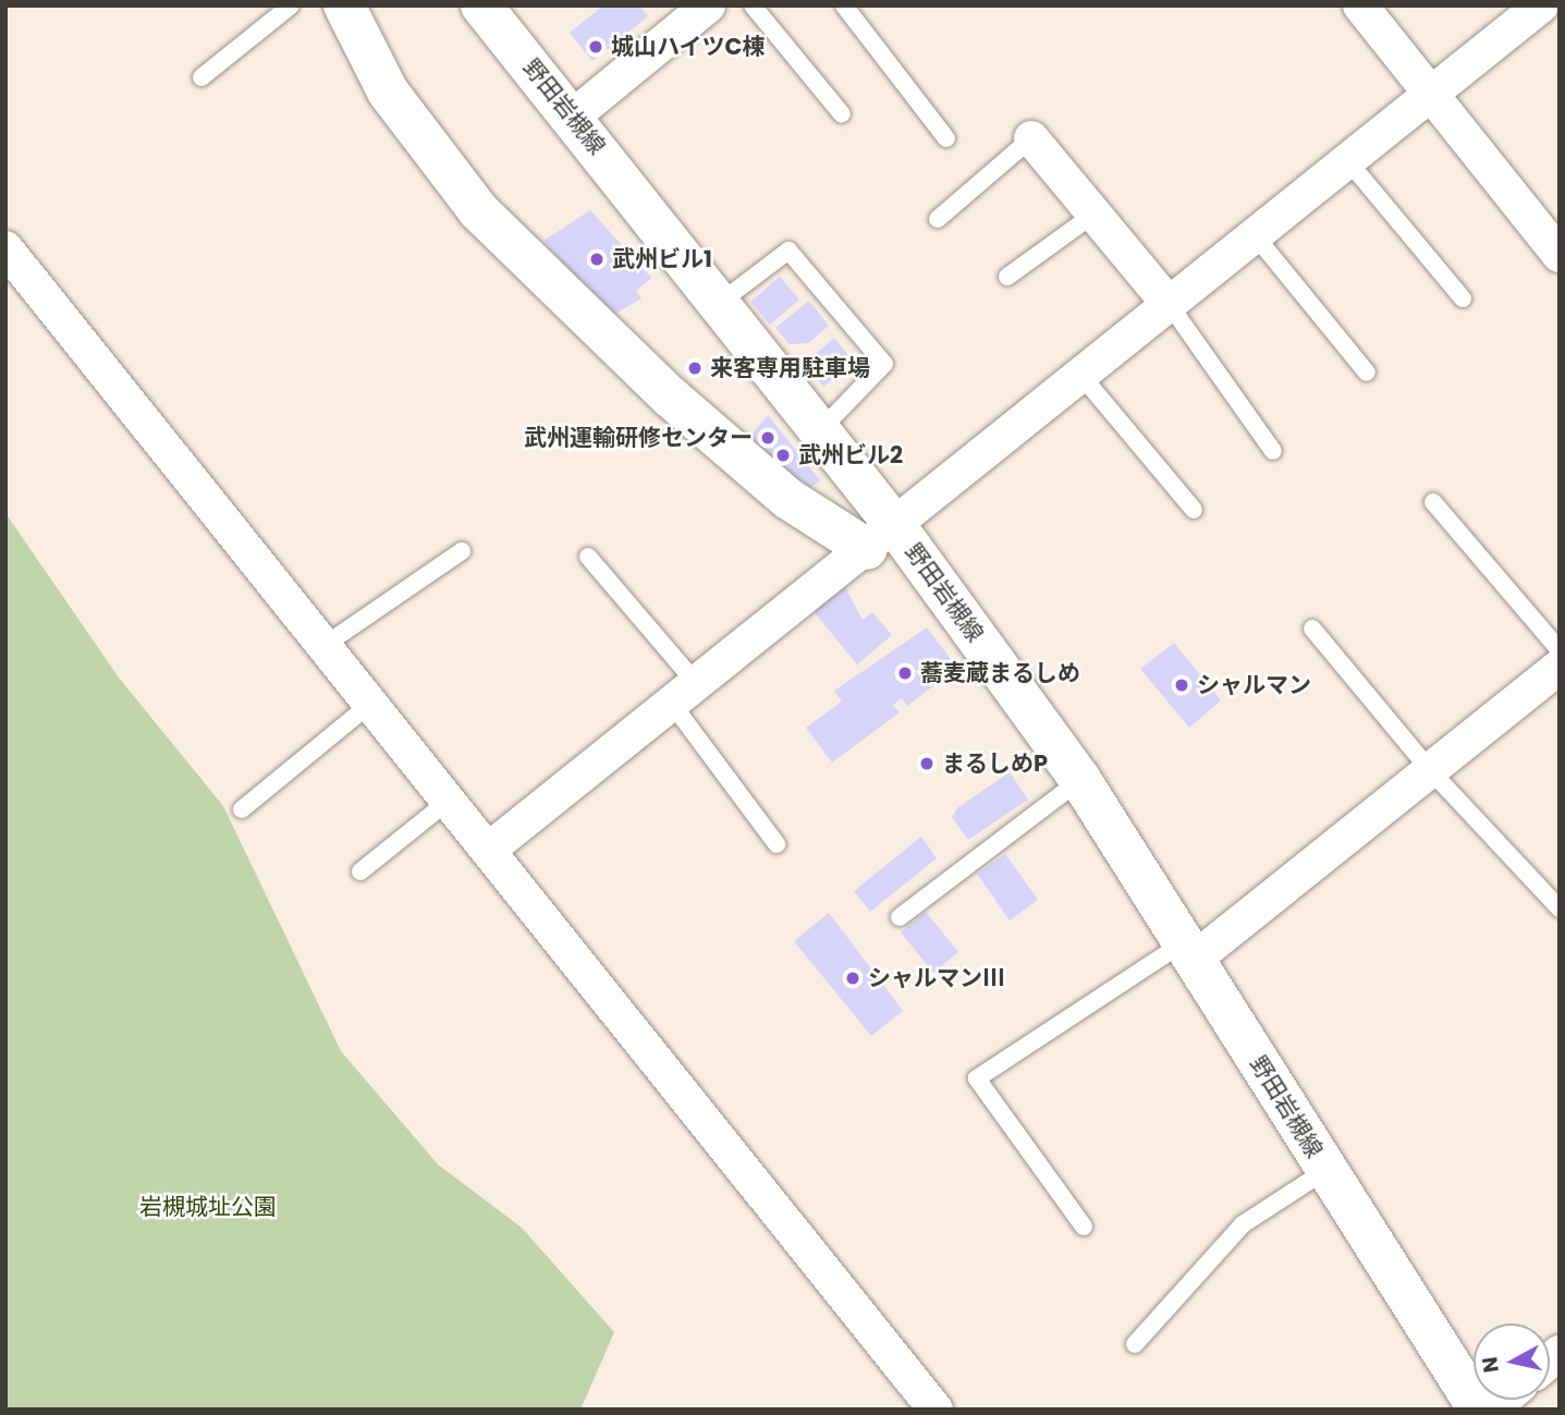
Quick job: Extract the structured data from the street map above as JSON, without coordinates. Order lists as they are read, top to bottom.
{
  "streets": {
    "main road": ["野田岩槻線"]
  },
  "parks": ["岩槻城址公園"],
  "places": [
    "城山ハイツC棟",
    "武州ビル1",
    "来客専用駐車場",
    "武州運輸研修センター",
    "武州ビル2",
    "蕎麦蔵まるしめ",
    "シャルマン",
    "まるしめP",
    "シャルマンⅢ"
  ],
  "north": "left"
}
